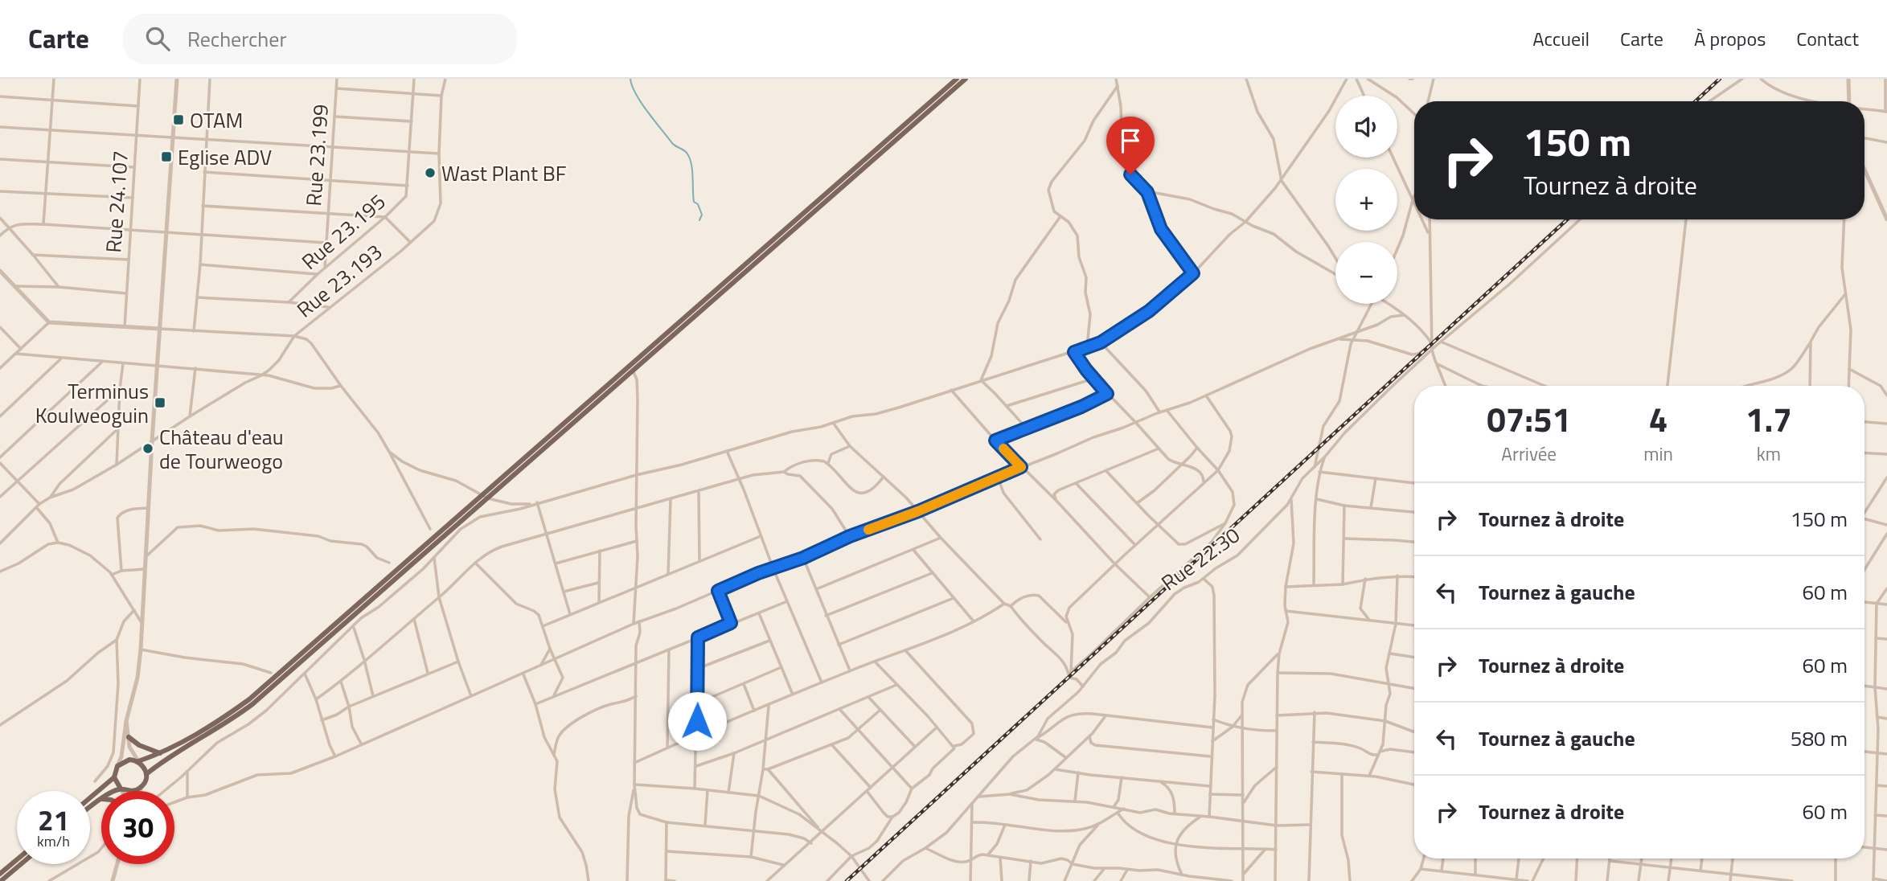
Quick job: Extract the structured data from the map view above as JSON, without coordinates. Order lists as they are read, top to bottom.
{
  "streets": {
    "street": [
      "Rue 23.199",
      "Rue 24.107",
      "Rue 23.195",
      "Rue 23.193",
      "Rue 22.30"
    ]
  },
  "crossings": [
    ["Rue 23.199", "Rue 23.195"]
  ],
  "places": {
    "transit": ["OTAM", "Eglise ADV", "Terminus Koulweoguin"],
    "other": ["Wast Plant BF", "Château d'eau de Tourweogo"]
  },
  "page": {
    "header": "Carte",
    "search": "Rechercher",
    "nav": [
      "Accueil",
      "Carte",
      "À propos",
      "Contact"
    ],
    "map_buttons": ["+", "−"],
    "turn": ["150 m", "Tournez à droite"],
    "eta": [
      "07:51",
      "Arrivée",
      "4",
      "min",
      "1.7",
      "km"
    ],
    "list": [
      {
        "name": "Tournez à droite",
        "value": "150 m"
      },
      {
        "name": "Tournez à gauche",
        "value": "60 m"
      },
      {
        "name": "Tournez à droite",
        "value": "60 m"
      },
      {
        "name": "Tournez à gauche",
        "value": "580 m"
      },
      {
        "name": "Tournez à droite",
        "value": "60 m"
      }
    ],
    "speed": "21 km/h",
    "limit": "30"
  }
}
